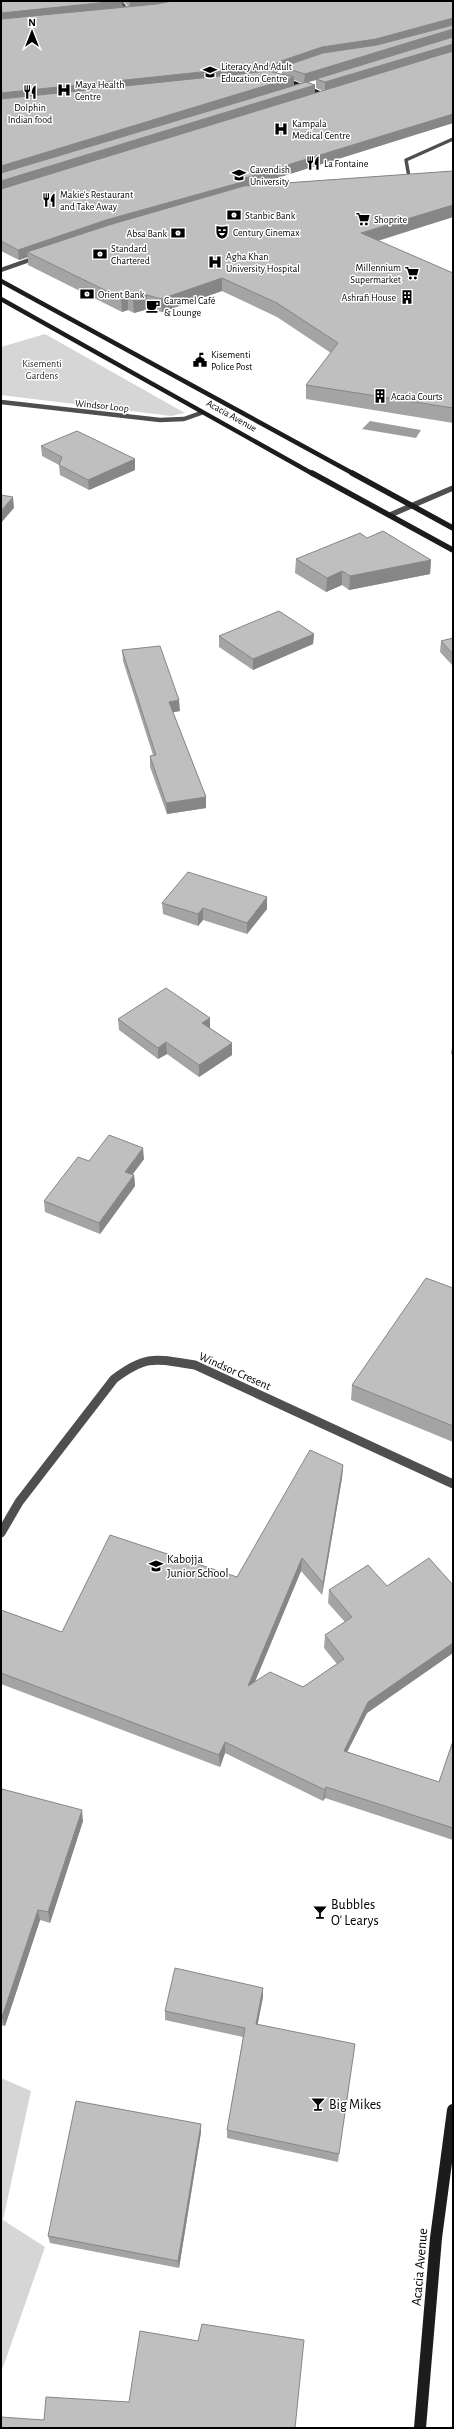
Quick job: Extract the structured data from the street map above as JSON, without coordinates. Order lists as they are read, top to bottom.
{
  "streets": {
    "main road": ["Acacia Avenue"],
    "street": ["Windsor Loop", "Windsor Cresent"]
  },
  "crossings": [
    ["Windsor Loop", "Acacia Avenue"]
  ],
  "parks": ["Kisementi Gardens"],
  "places": {
    "school or university": ["Literacy And Adult Education Centre", "Cavendish University", "Kabojja Junior School"],
    "hospital": ["Maya Health Centre", "Kampala Medical Centre", "Agha Khan University Hospital"],
    "restaurant": ["Dolphin Indian food", "La Fontaine", "Makie's Restaurant and Take Away"],
    "bank": [
      "Stanbic Bank",
      "Absa Bank",
      "Standard Chartered",
      "Orient Bank"
    ],
    "supermarket": ["Shoprite", "Millennium Supermarket"],
    "theatre": ["Century Cinemax"],
    "building": ["Ashrafi House", "Acacia Courts"],
    "cafe": ["Caramel Café & Lounge"],
    "public building": ["Kisementi Police Post"],
    "bar": ["Bubbles O' Learys", "Big Mikes"]
  },
  "north": "top"
}
